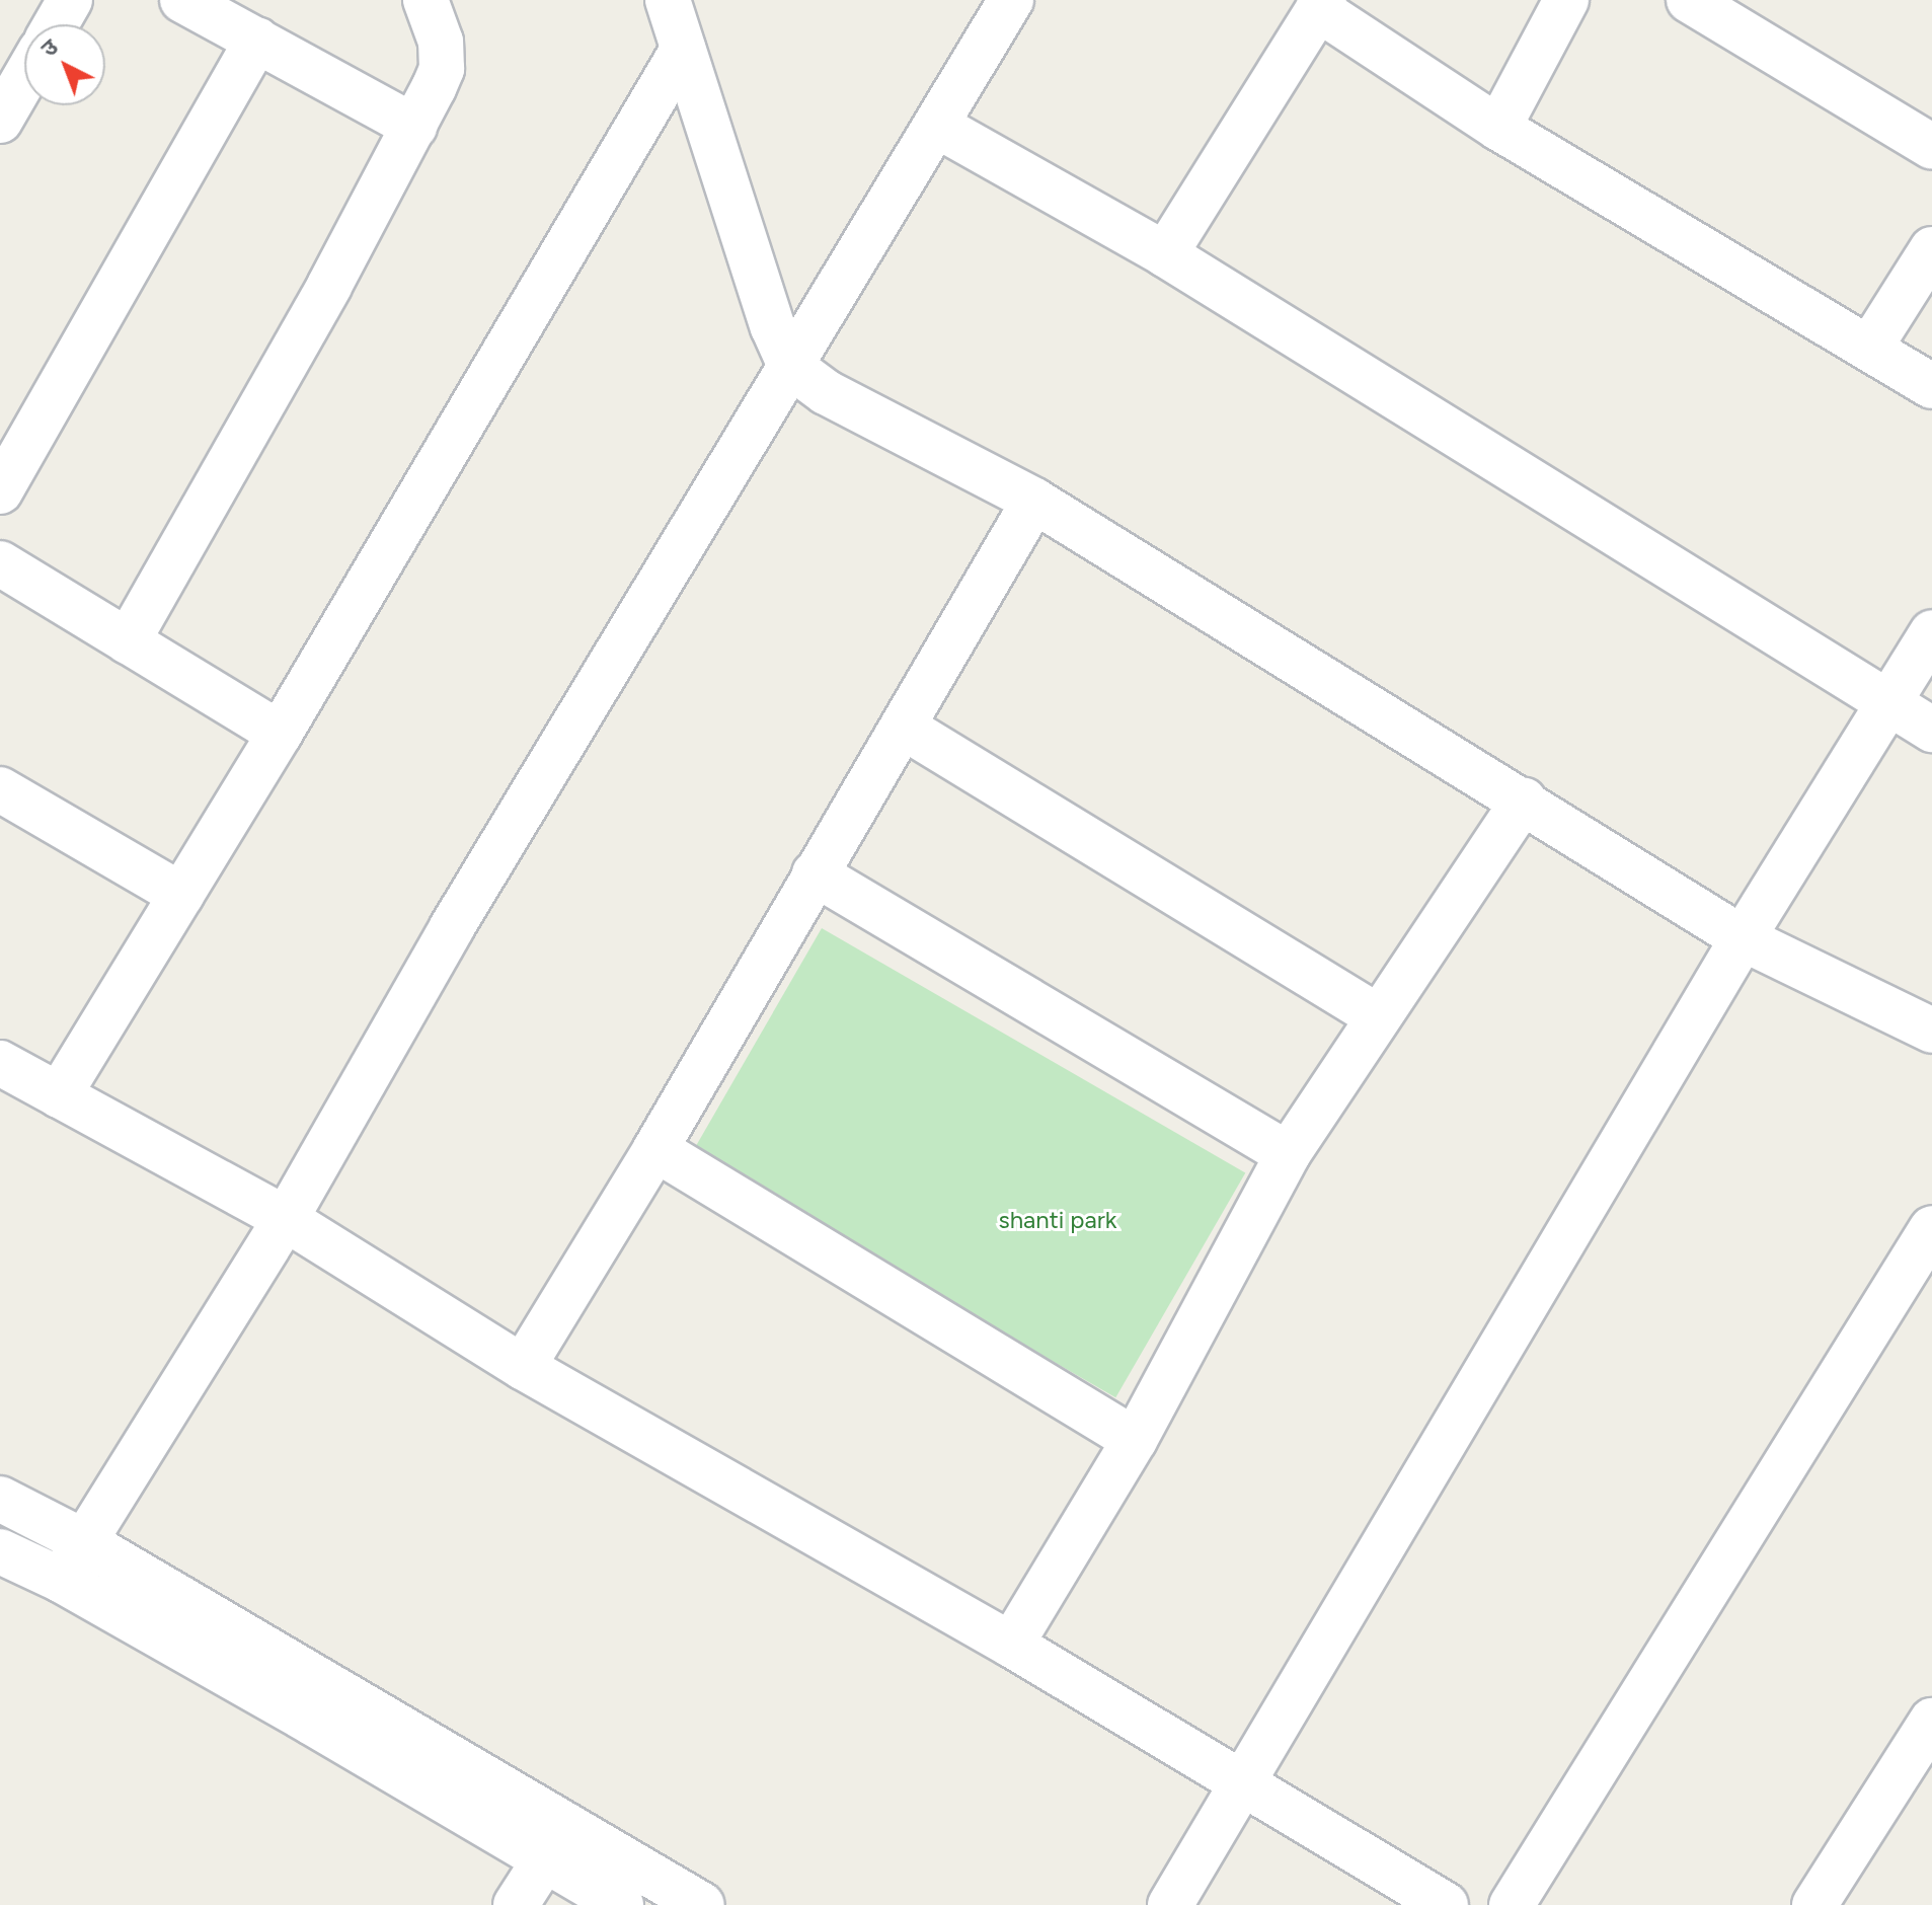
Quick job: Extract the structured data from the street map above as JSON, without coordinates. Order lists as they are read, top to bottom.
{
  "parks": ["shanti park"],
  "north": "top left"
}
